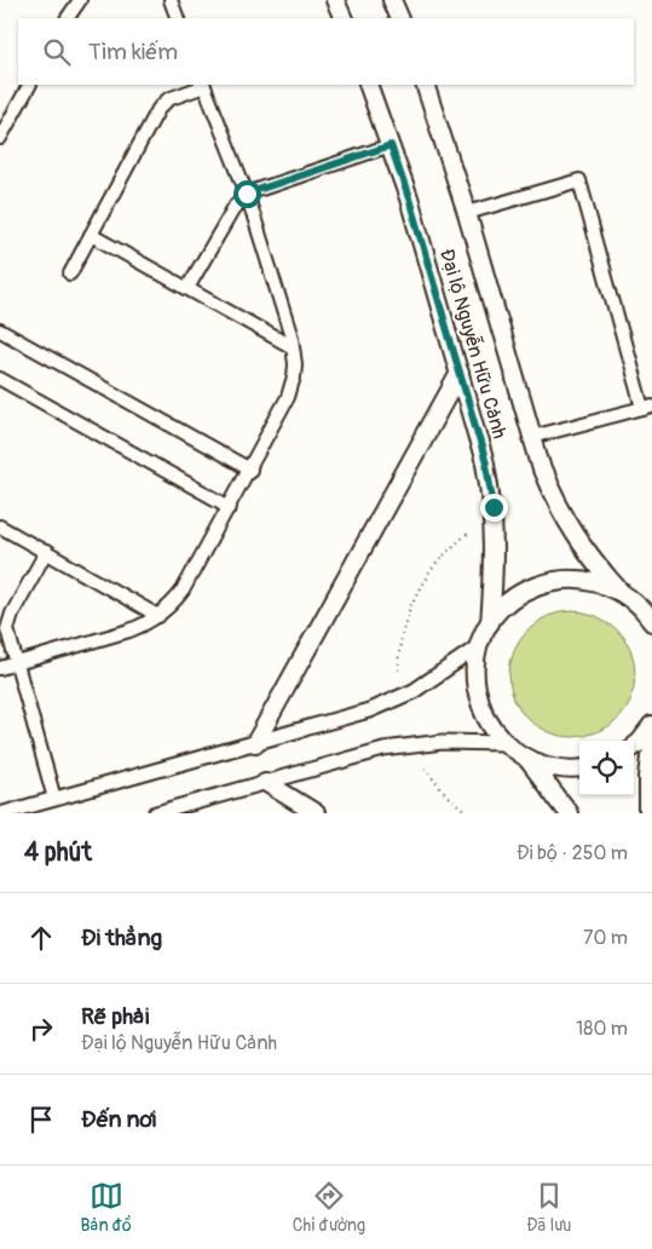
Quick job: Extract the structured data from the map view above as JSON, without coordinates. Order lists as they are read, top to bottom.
{
  "streets": {
    "main road": ["Đại lộ Nguyễn Hữu Cảnh"]
  },
  "page": {
    "search": "Tìm kiếm",
    "heading": ["4 phút", "Đi bộ · 250 m"],
    "list": [
      ["Đi thẳng", "70 m"],
      ["Rẽ phải", "Đại lộ Nguyễn Hữu Cảnh", "180 m"],
      "Đến nơi"
    ],
    "nav": ["Bản đồ", "Chỉ đường", "Đã lưu"]
  }
}
